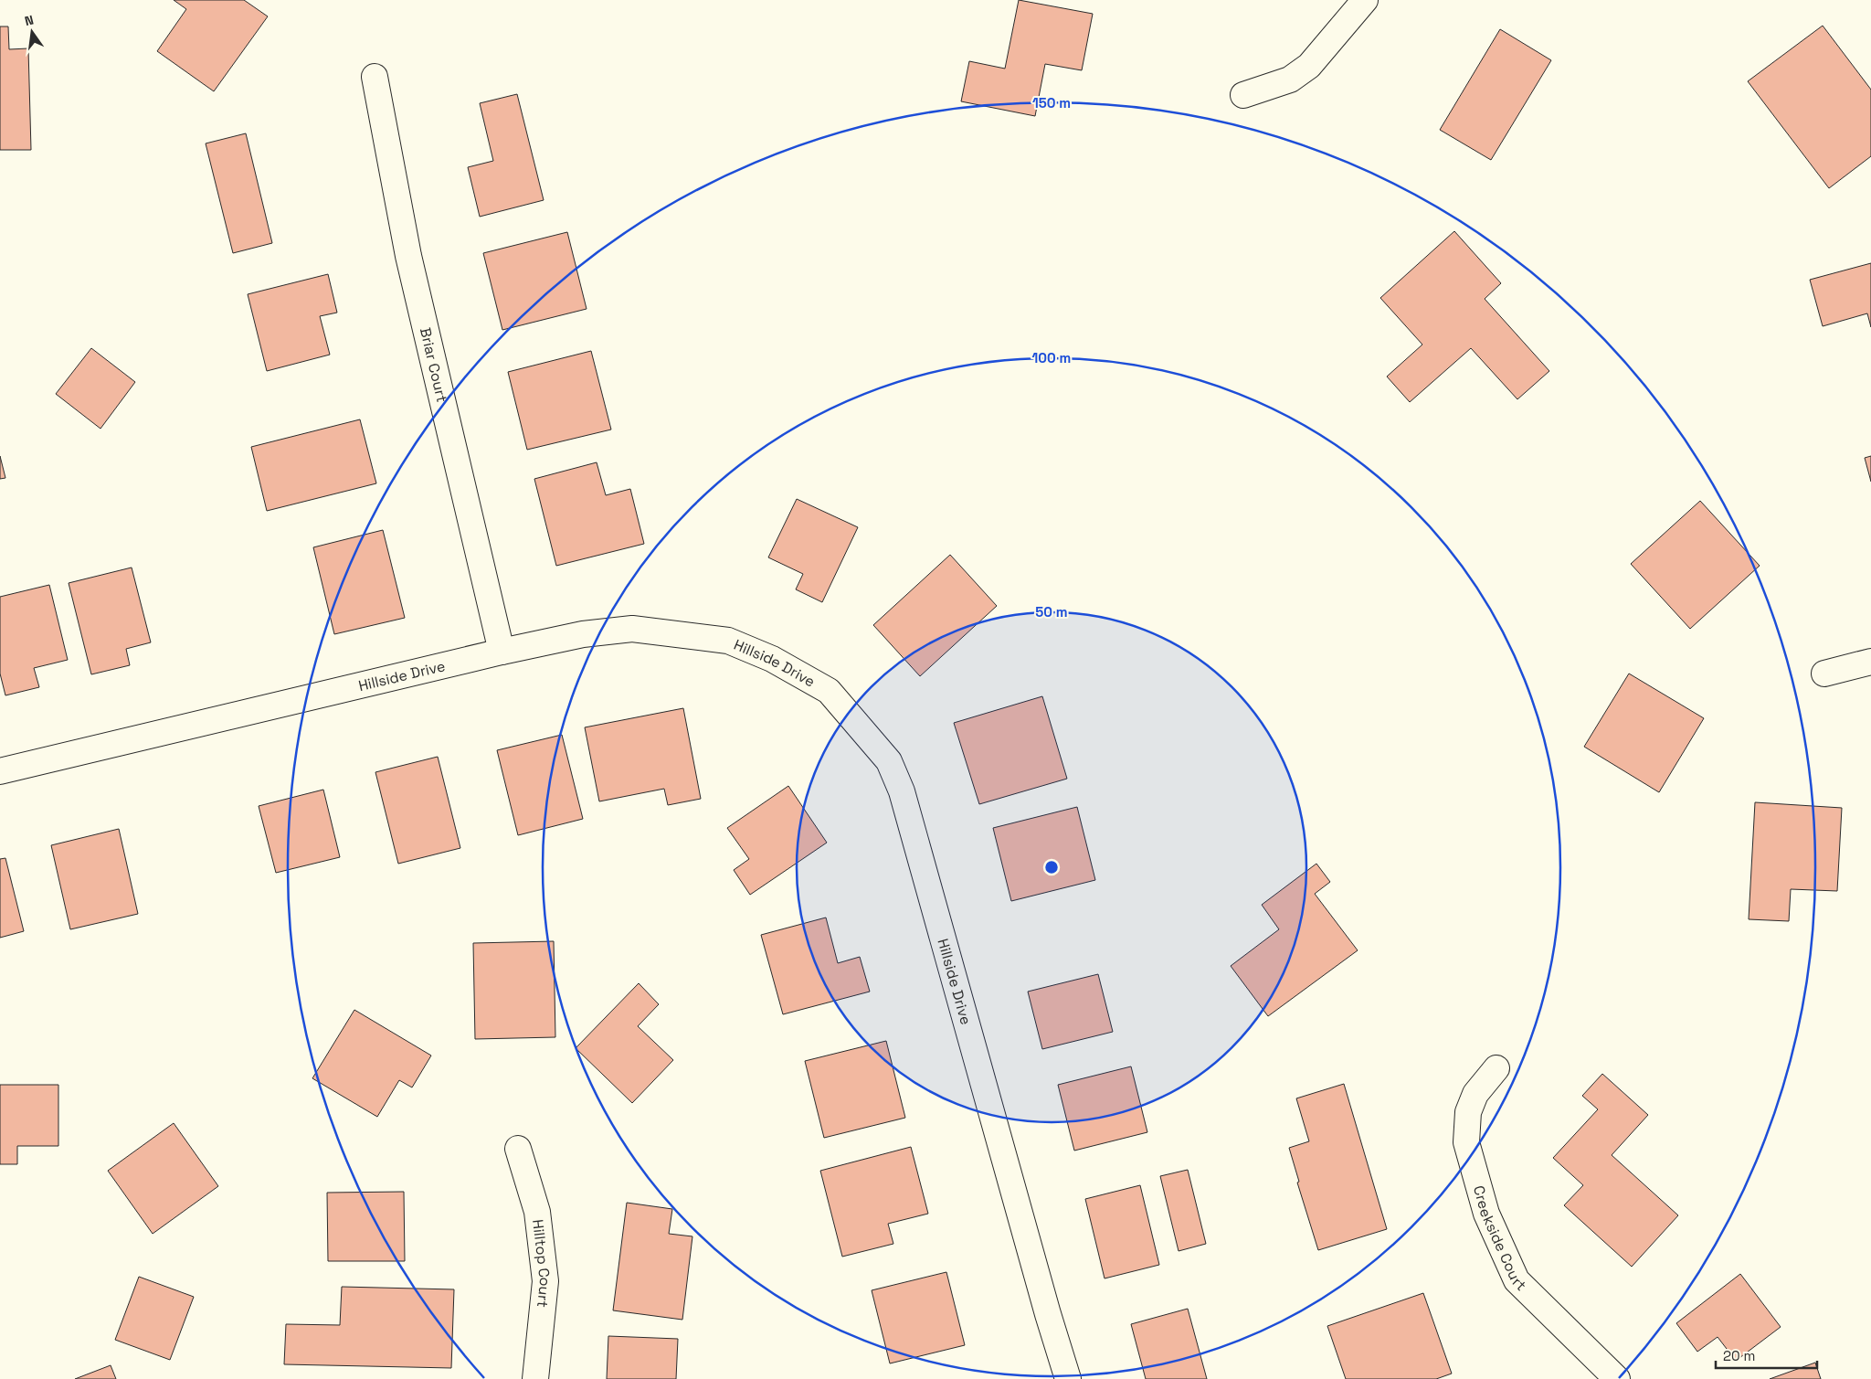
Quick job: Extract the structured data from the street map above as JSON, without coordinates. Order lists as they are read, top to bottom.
{
  "streets": {
    "street": [
      "Briar Court",
      "Hillside Drive",
      "Creekside Court",
      "Hilltop Court"
    ]
  },
  "crossings": [
    ["Briar Court", "Hillside Drive"]
  ],
  "scale_bar": "20 m",
  "north": "top",
  "rings": ["150 m", "100 m", "50 m"]
}
